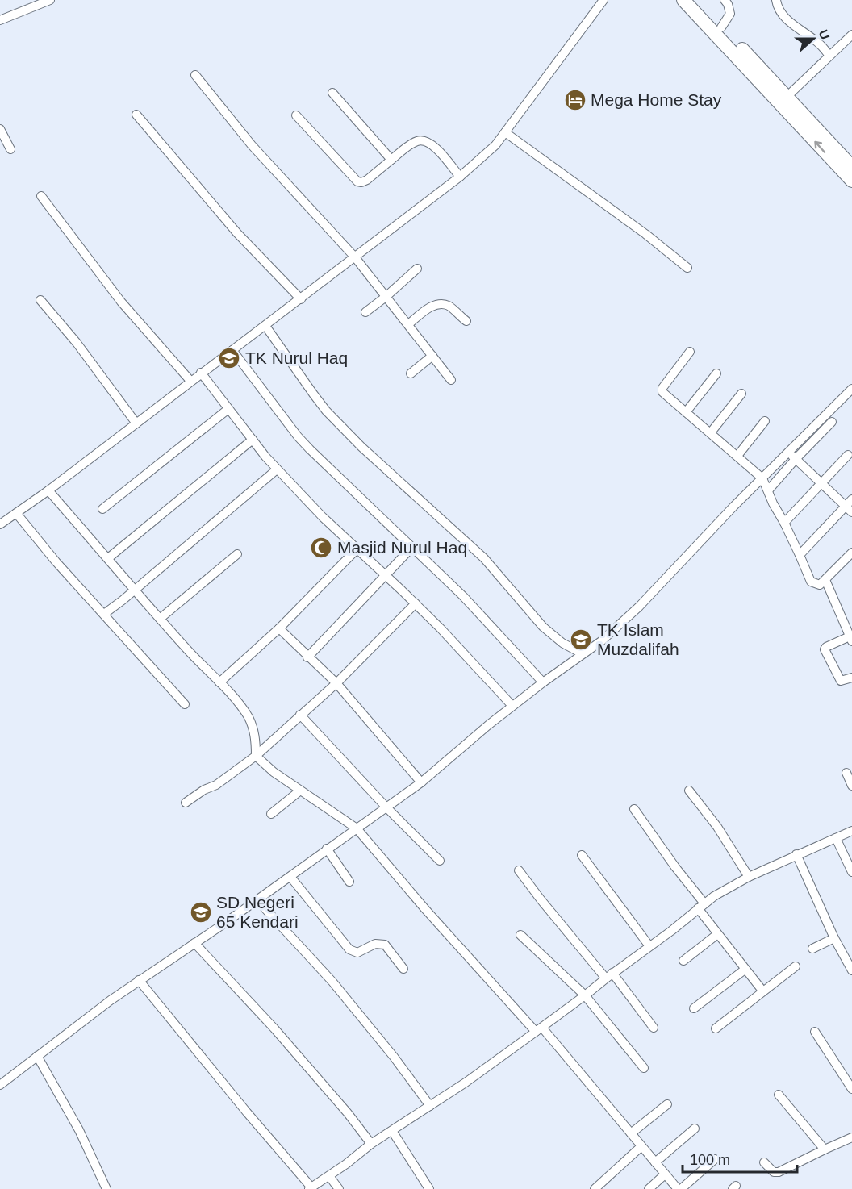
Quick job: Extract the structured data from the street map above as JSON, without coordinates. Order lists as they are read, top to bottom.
{
  "places": {
    "hotel": ["Mega Home Stay"],
    "school or university": ["TK Nurul Haq", "TK Islam Muzdalifah", "SD Negeri 65 Kendari"],
    "mosque": ["Masjid Nurul Haq"]
  },
  "scale_bar": "100 m",
  "north": "right"
}
